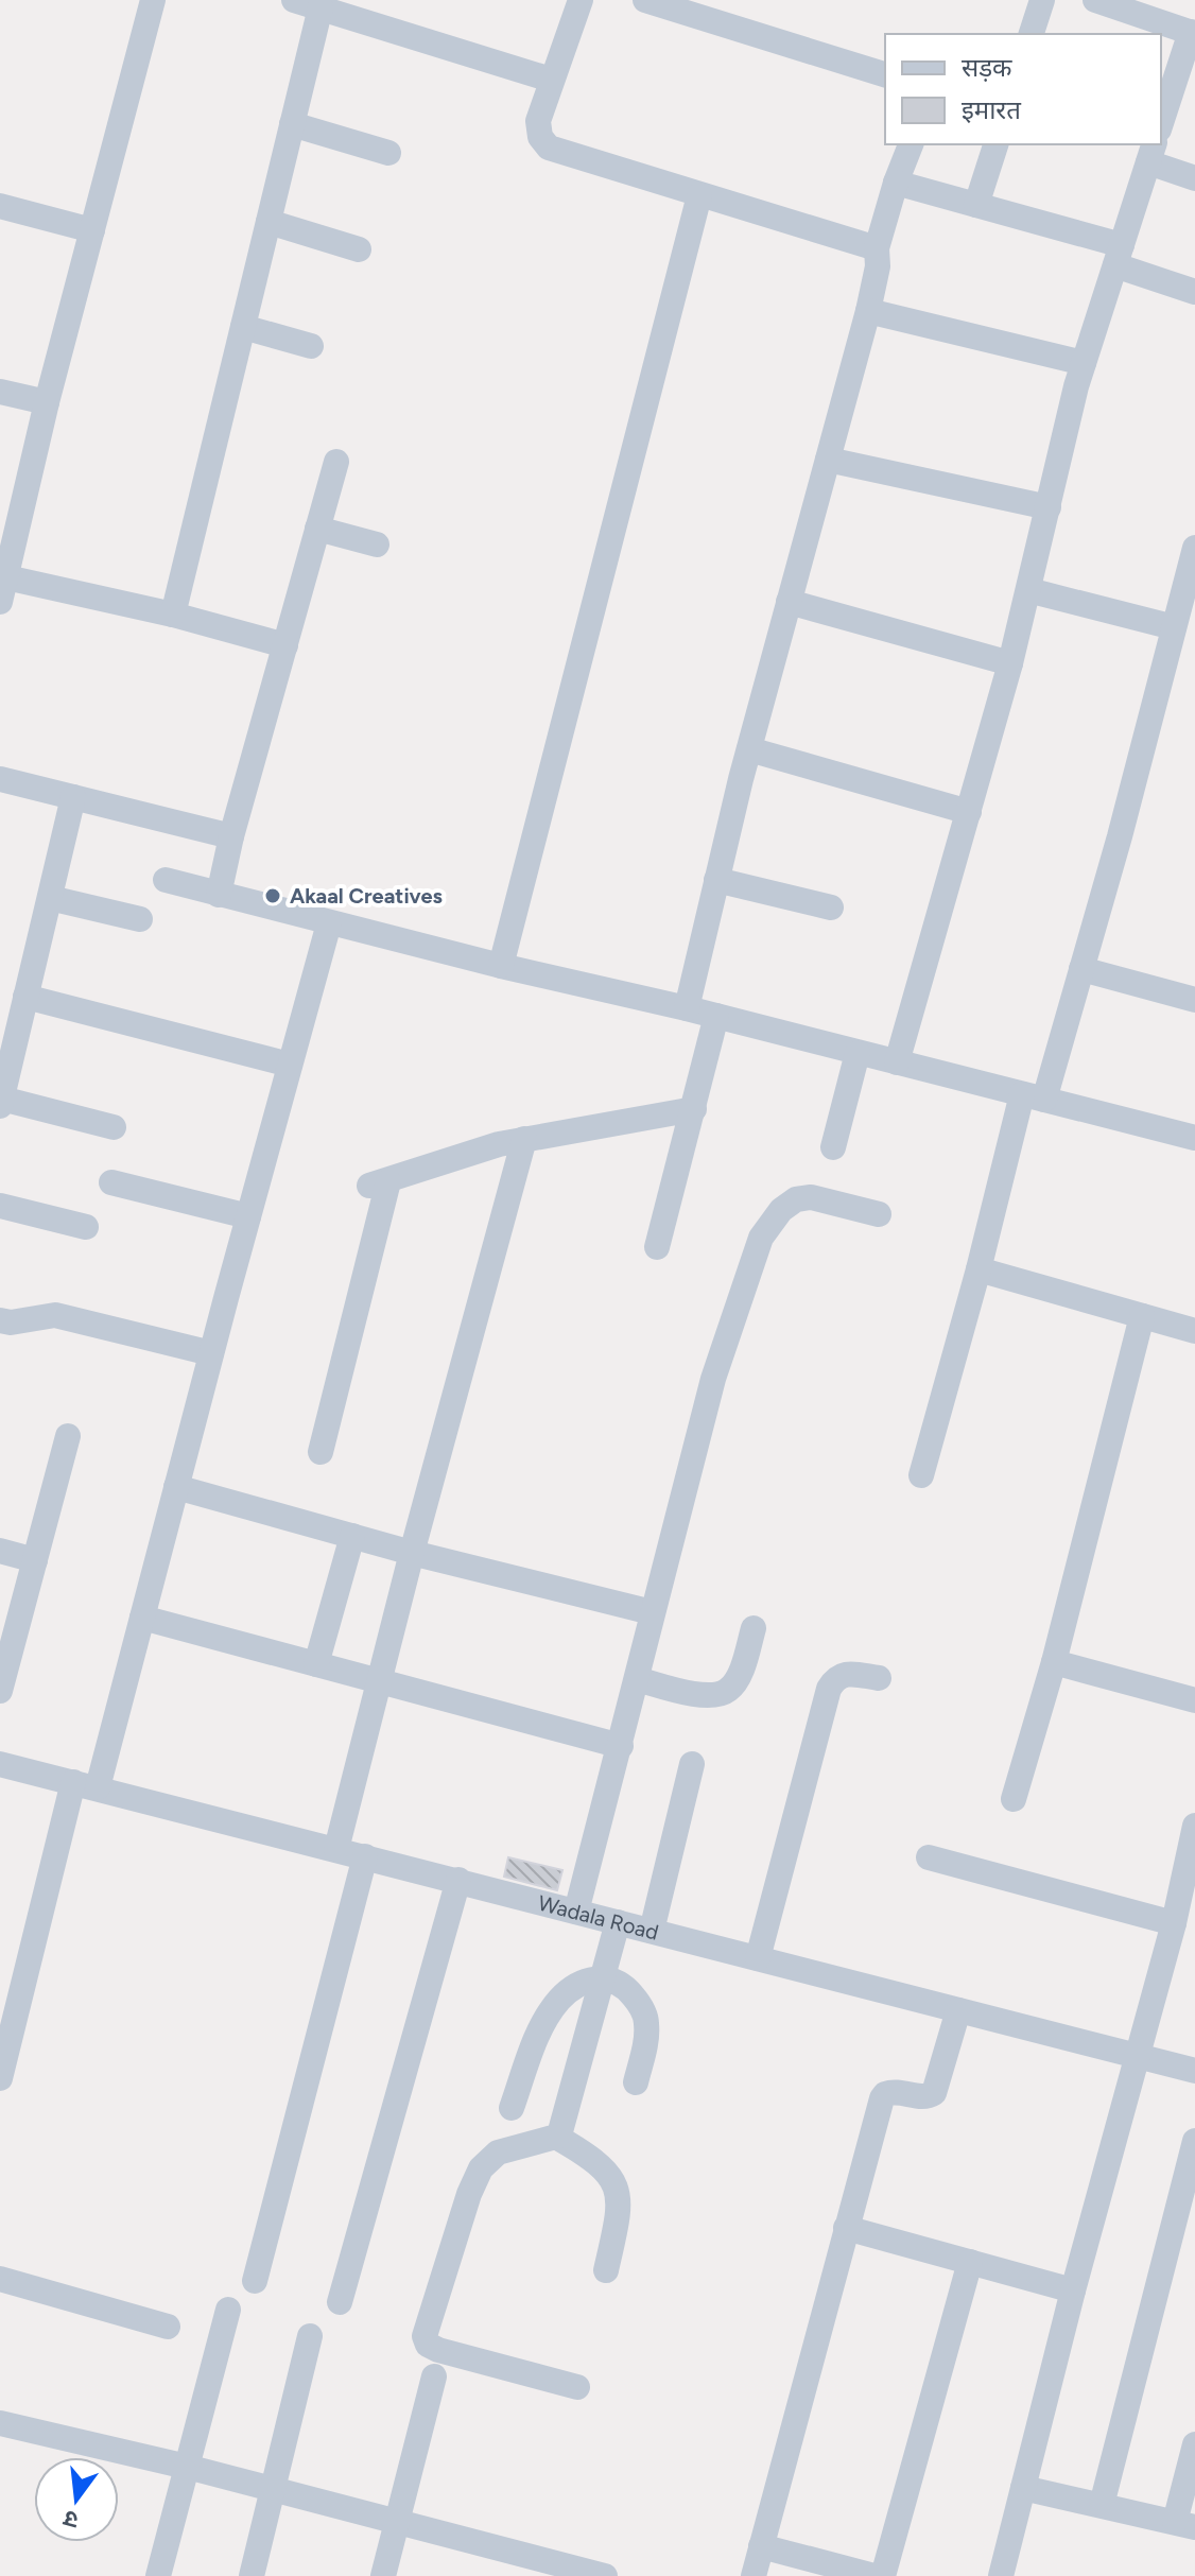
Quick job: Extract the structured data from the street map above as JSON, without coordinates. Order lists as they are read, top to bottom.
{
  "streets": {
    "street": ["Wadala Road"]
  },
  "places": ["Akaal Creatives"],
  "legend": ["सड़क", "इमारत"],
  "north": "bottom"
}
